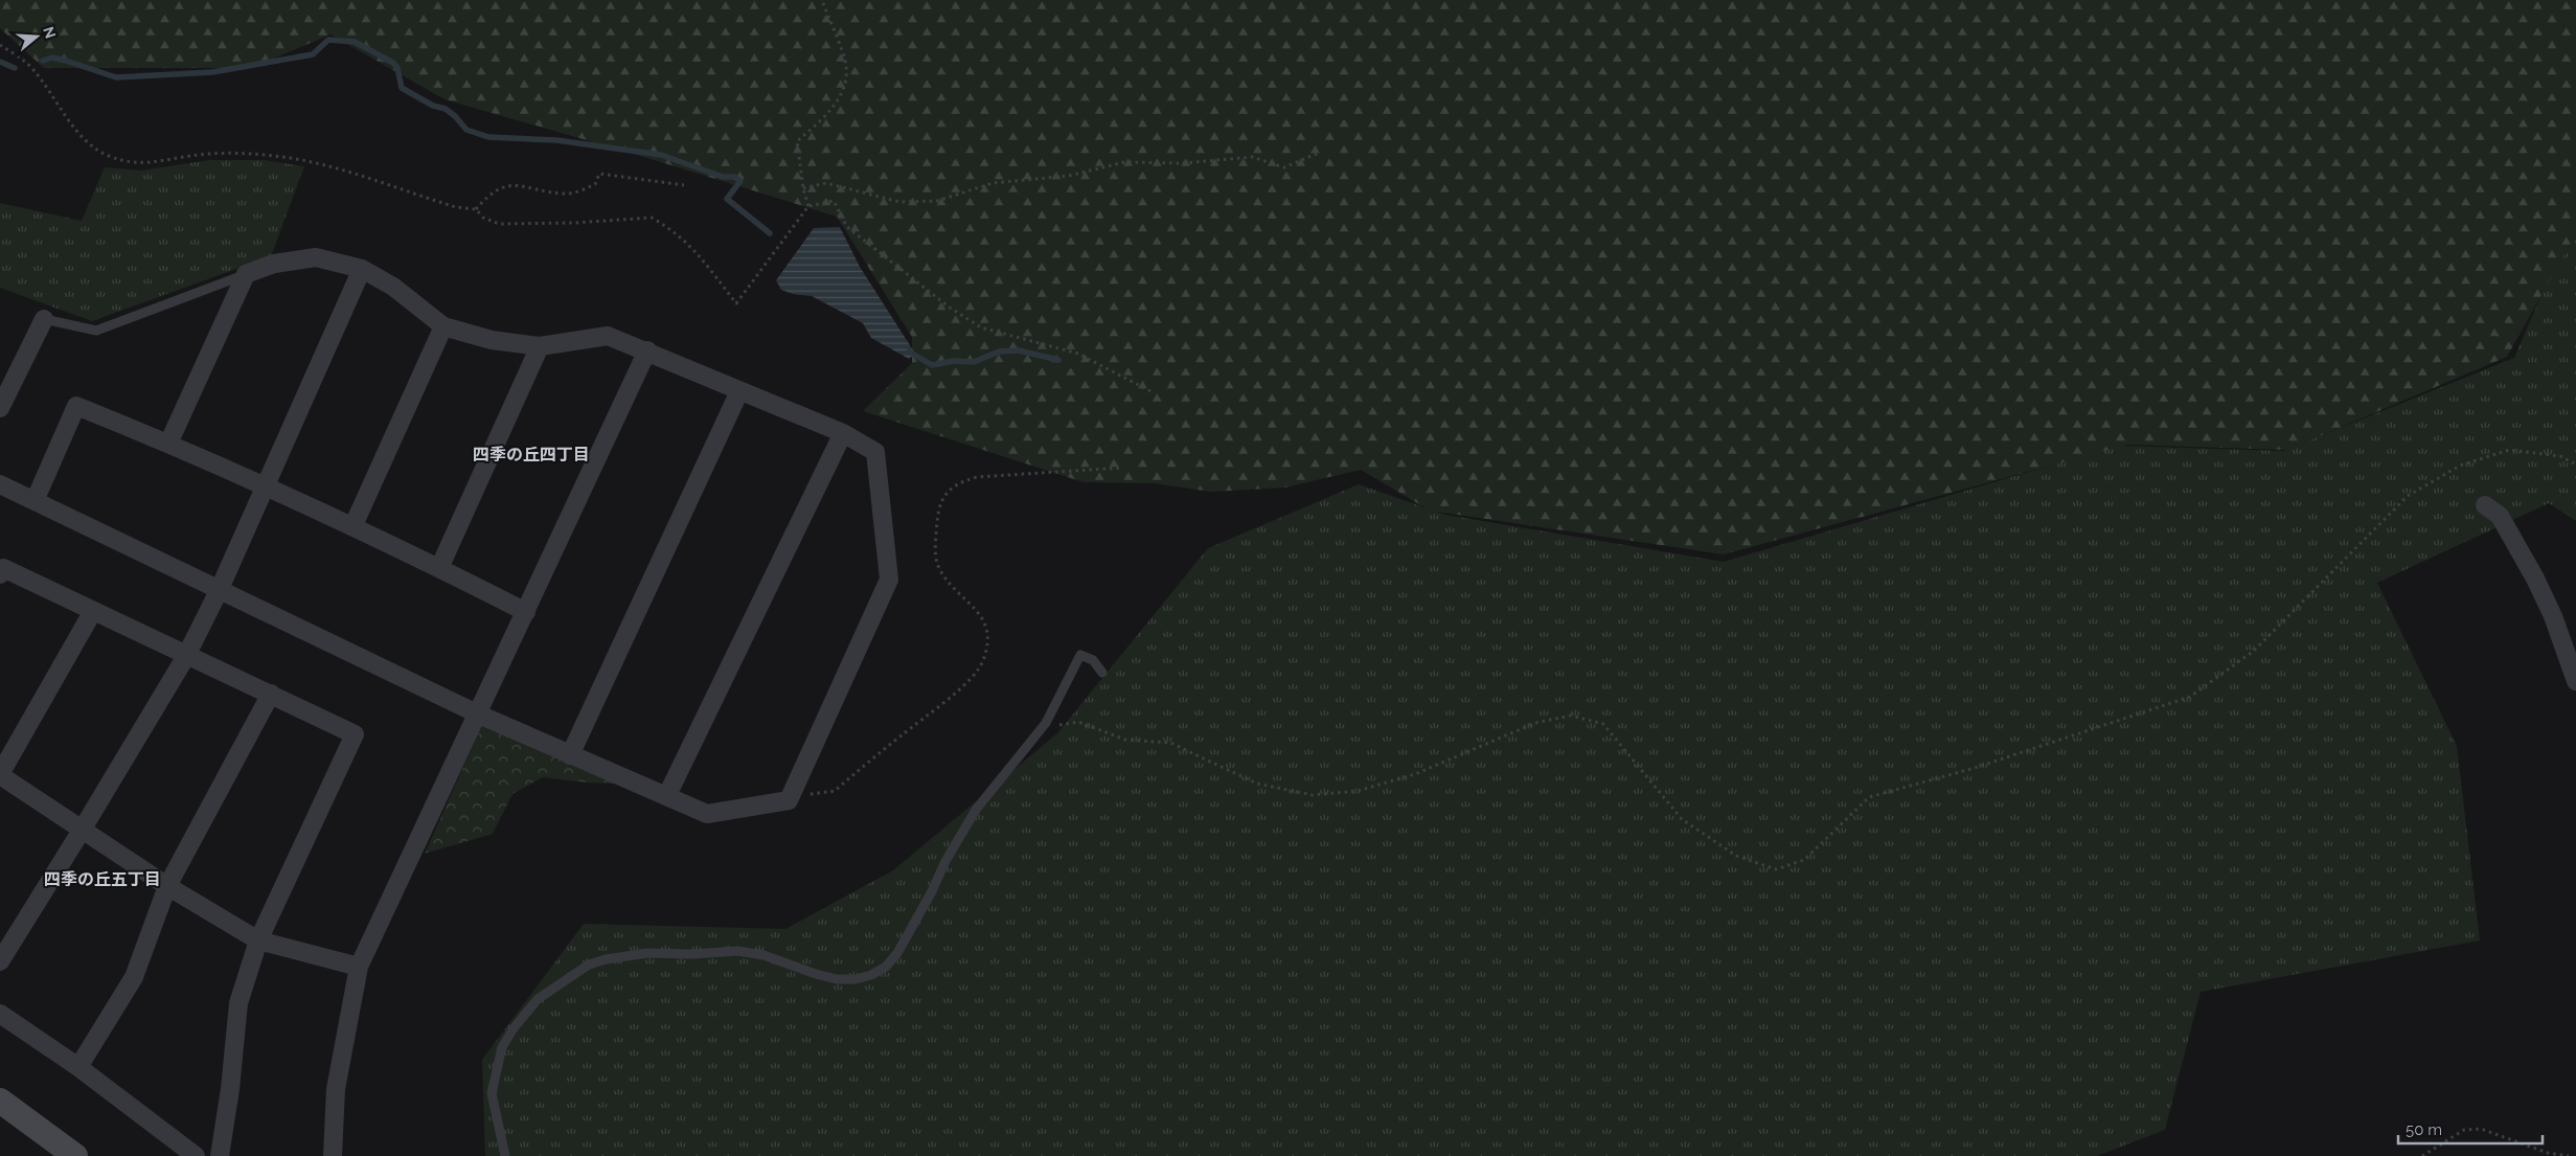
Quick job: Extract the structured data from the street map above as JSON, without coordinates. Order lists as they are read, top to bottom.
{
  "districts": ["四季の丘四丁目", "四季の丘五丁目"],
  "scale_bar": "50 m",
  "north": "right"
}
